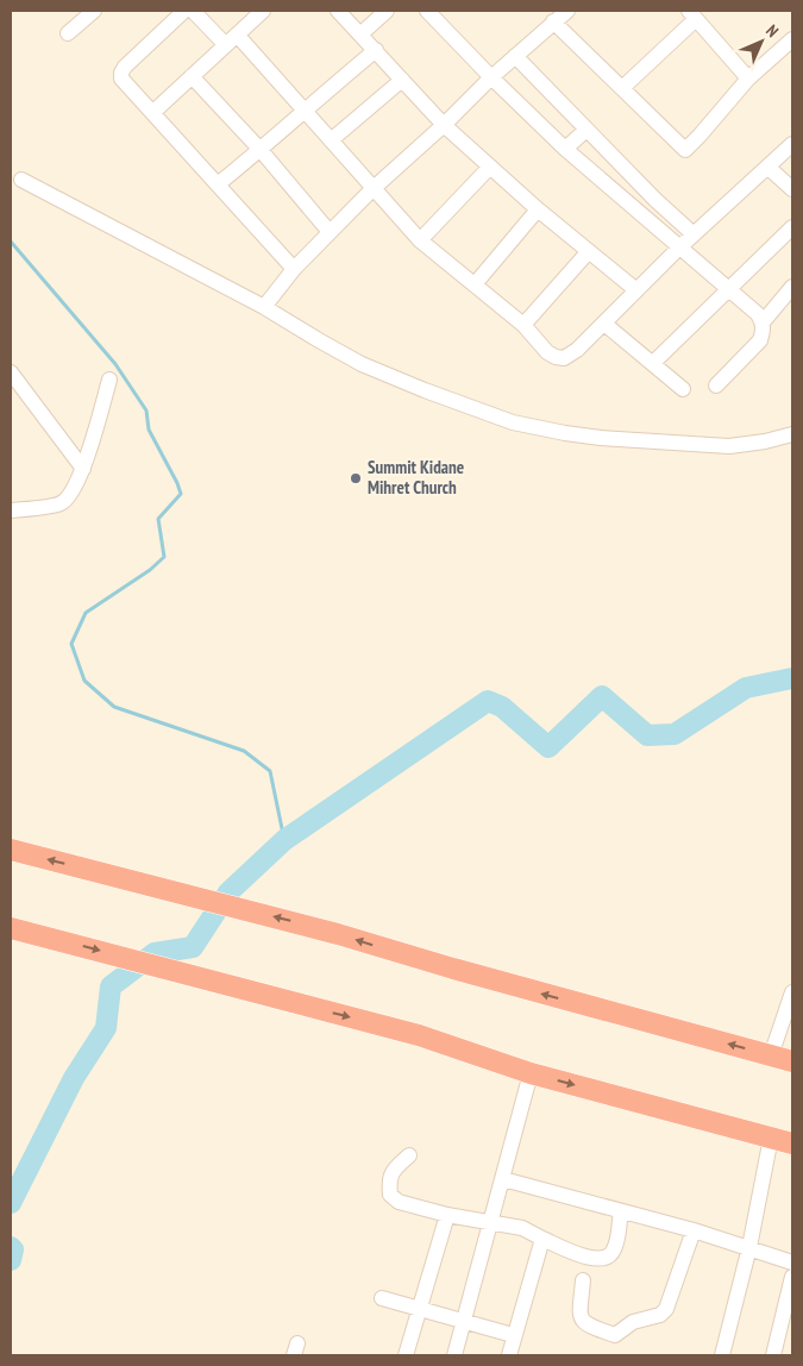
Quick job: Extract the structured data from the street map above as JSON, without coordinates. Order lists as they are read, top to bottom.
{
  "places": ["Summit Kidane Mihret Church"],
  "north": "top right"
}
